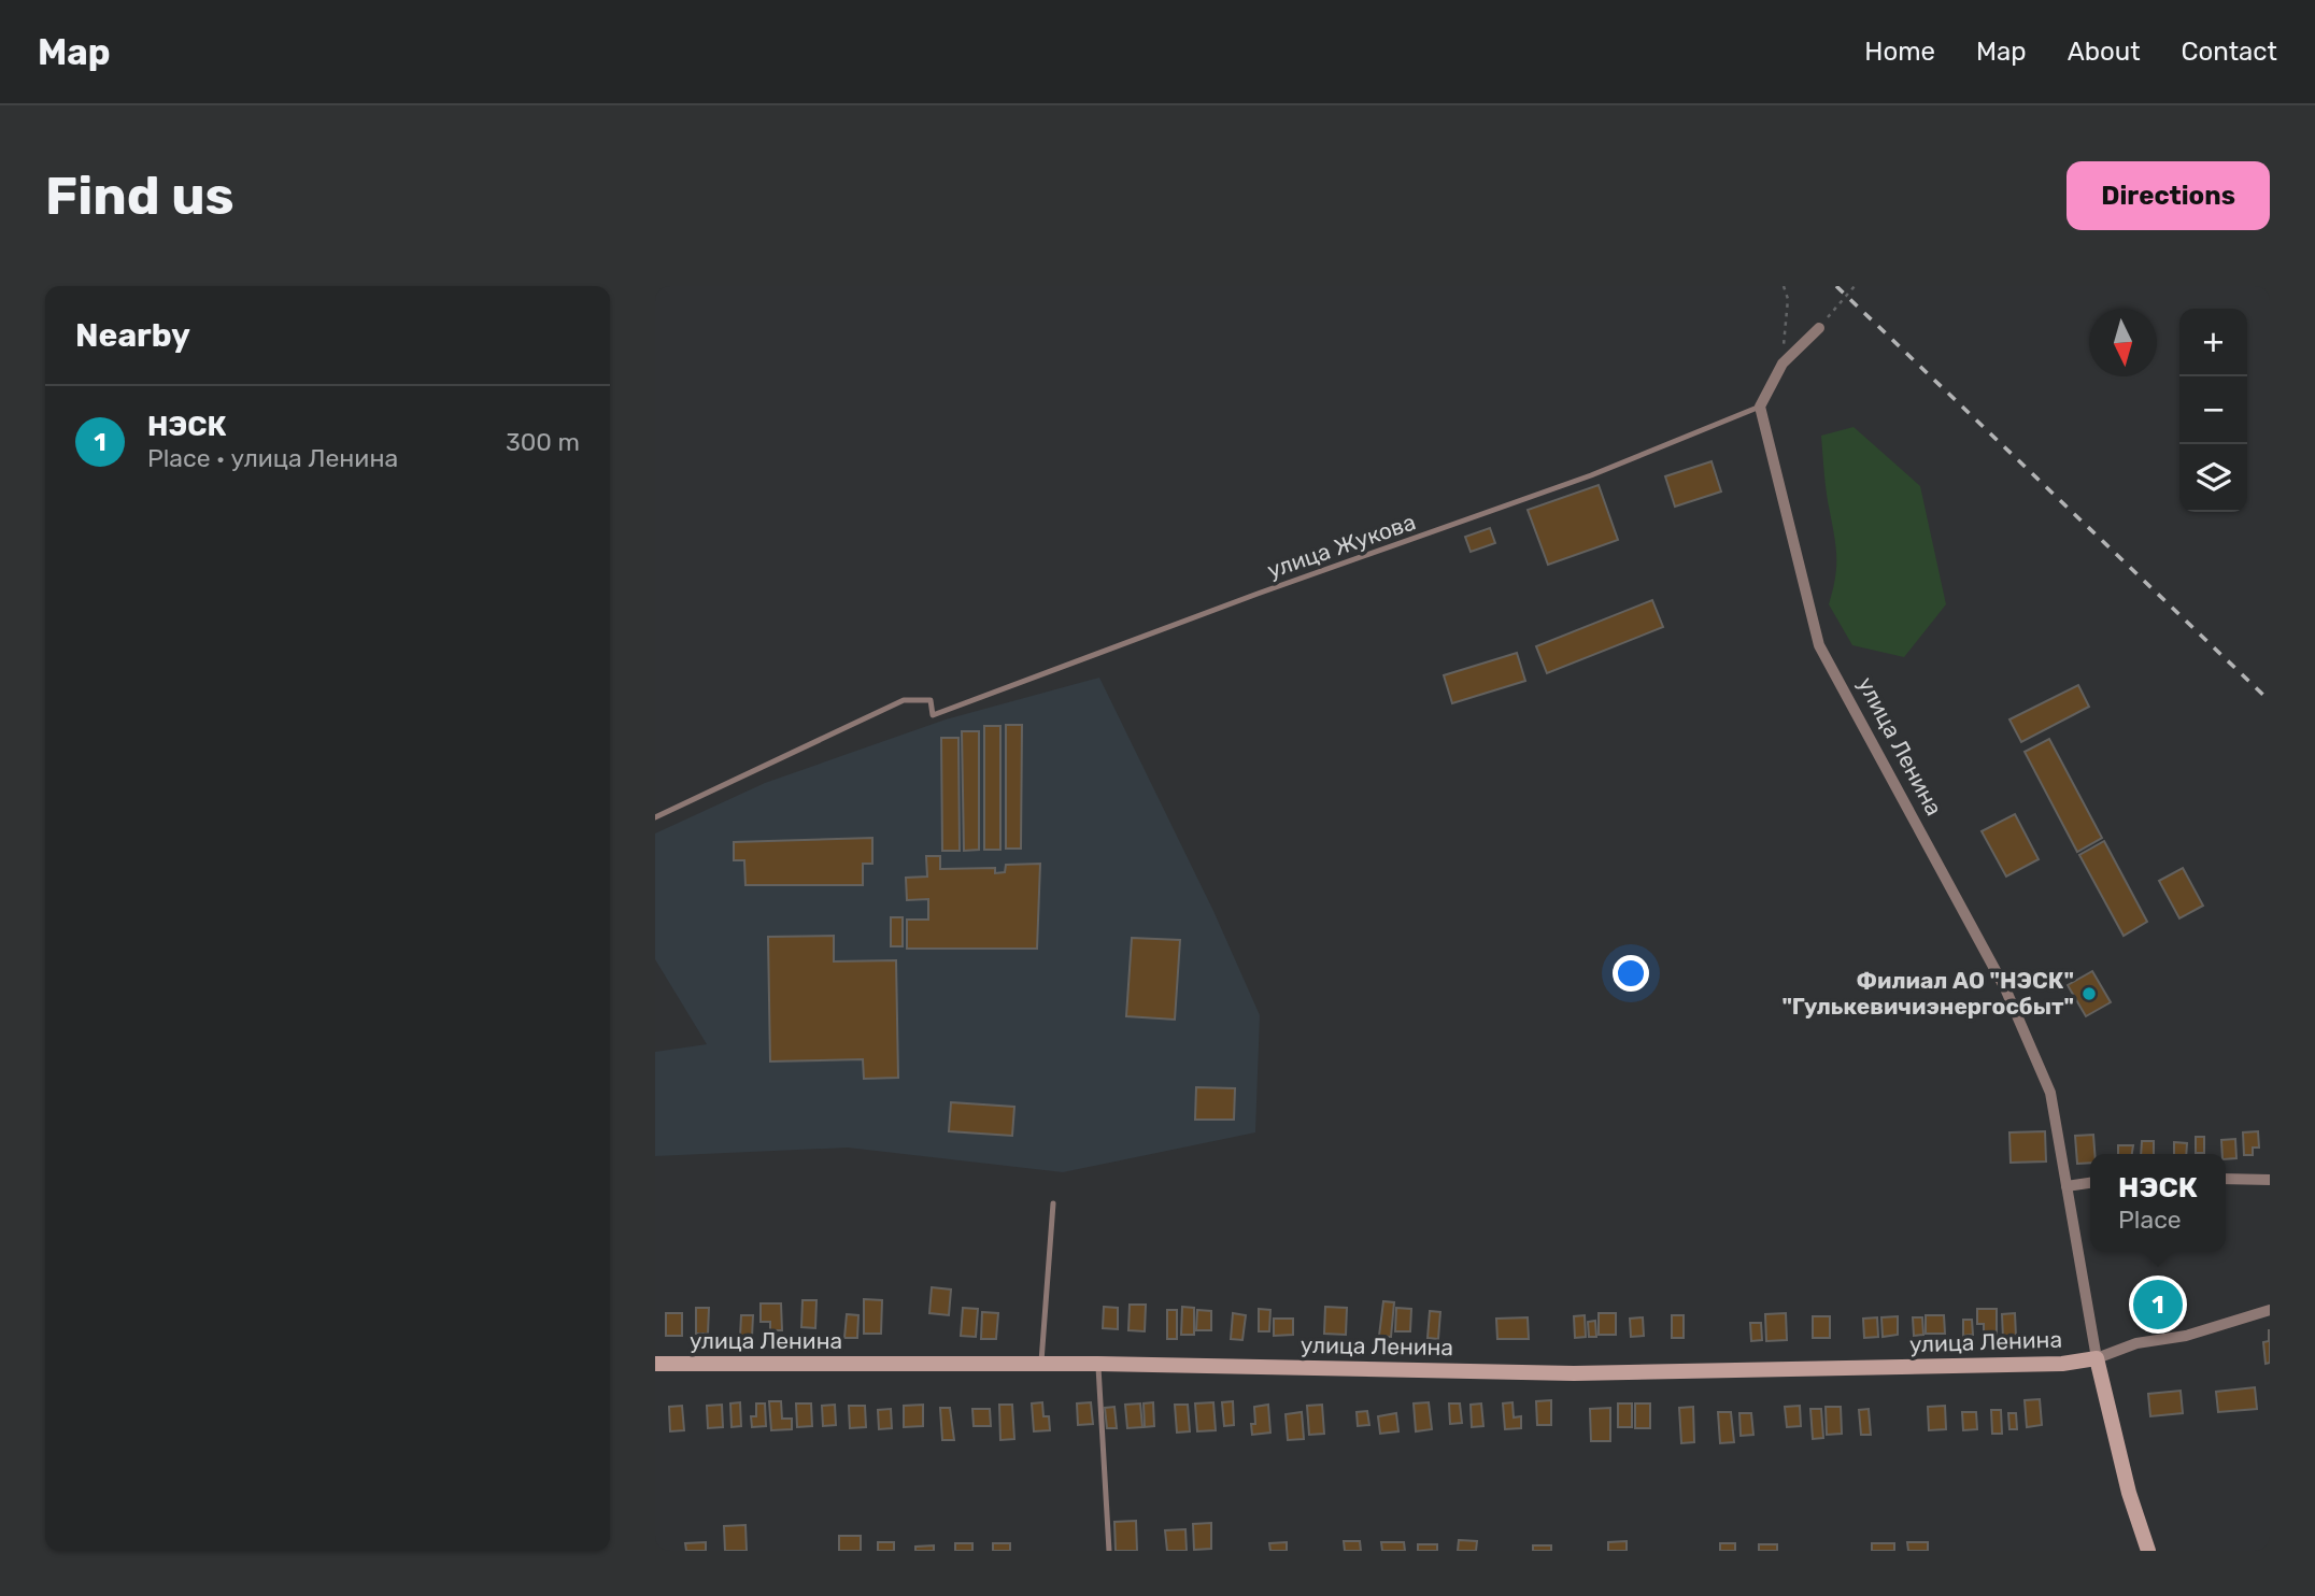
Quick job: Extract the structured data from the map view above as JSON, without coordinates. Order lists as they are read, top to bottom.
{
  "streets": {
    "street": ["улица Ленина"],
    "lane": ["улица Жукова"]
  },
  "crossings": [
    ["улица Жукова", "улица Ленина"]
  ],
  "places": ["Филиал АО \"НЭСК\" \"Гулькевичиэнергосбыт\""],
  "north": "bottom",
  "page": {
    "header": "Map",
    "nav": [
      "Home",
      "Map",
      "About",
      "Contact"
    ],
    "buttons": "Directions",
    "title": "Find us",
    "heading": "Nearby",
    "map_buttons": ["+", "−"],
    "list": [
      {
        "mark": "1",
        "name": "НЭСК",
        "note": "Place · улица Ленина",
        "value": "300 m"
      }
    ],
    "popup": ["НЭСК", "Place"],
    "pins": "1"
  }
}
